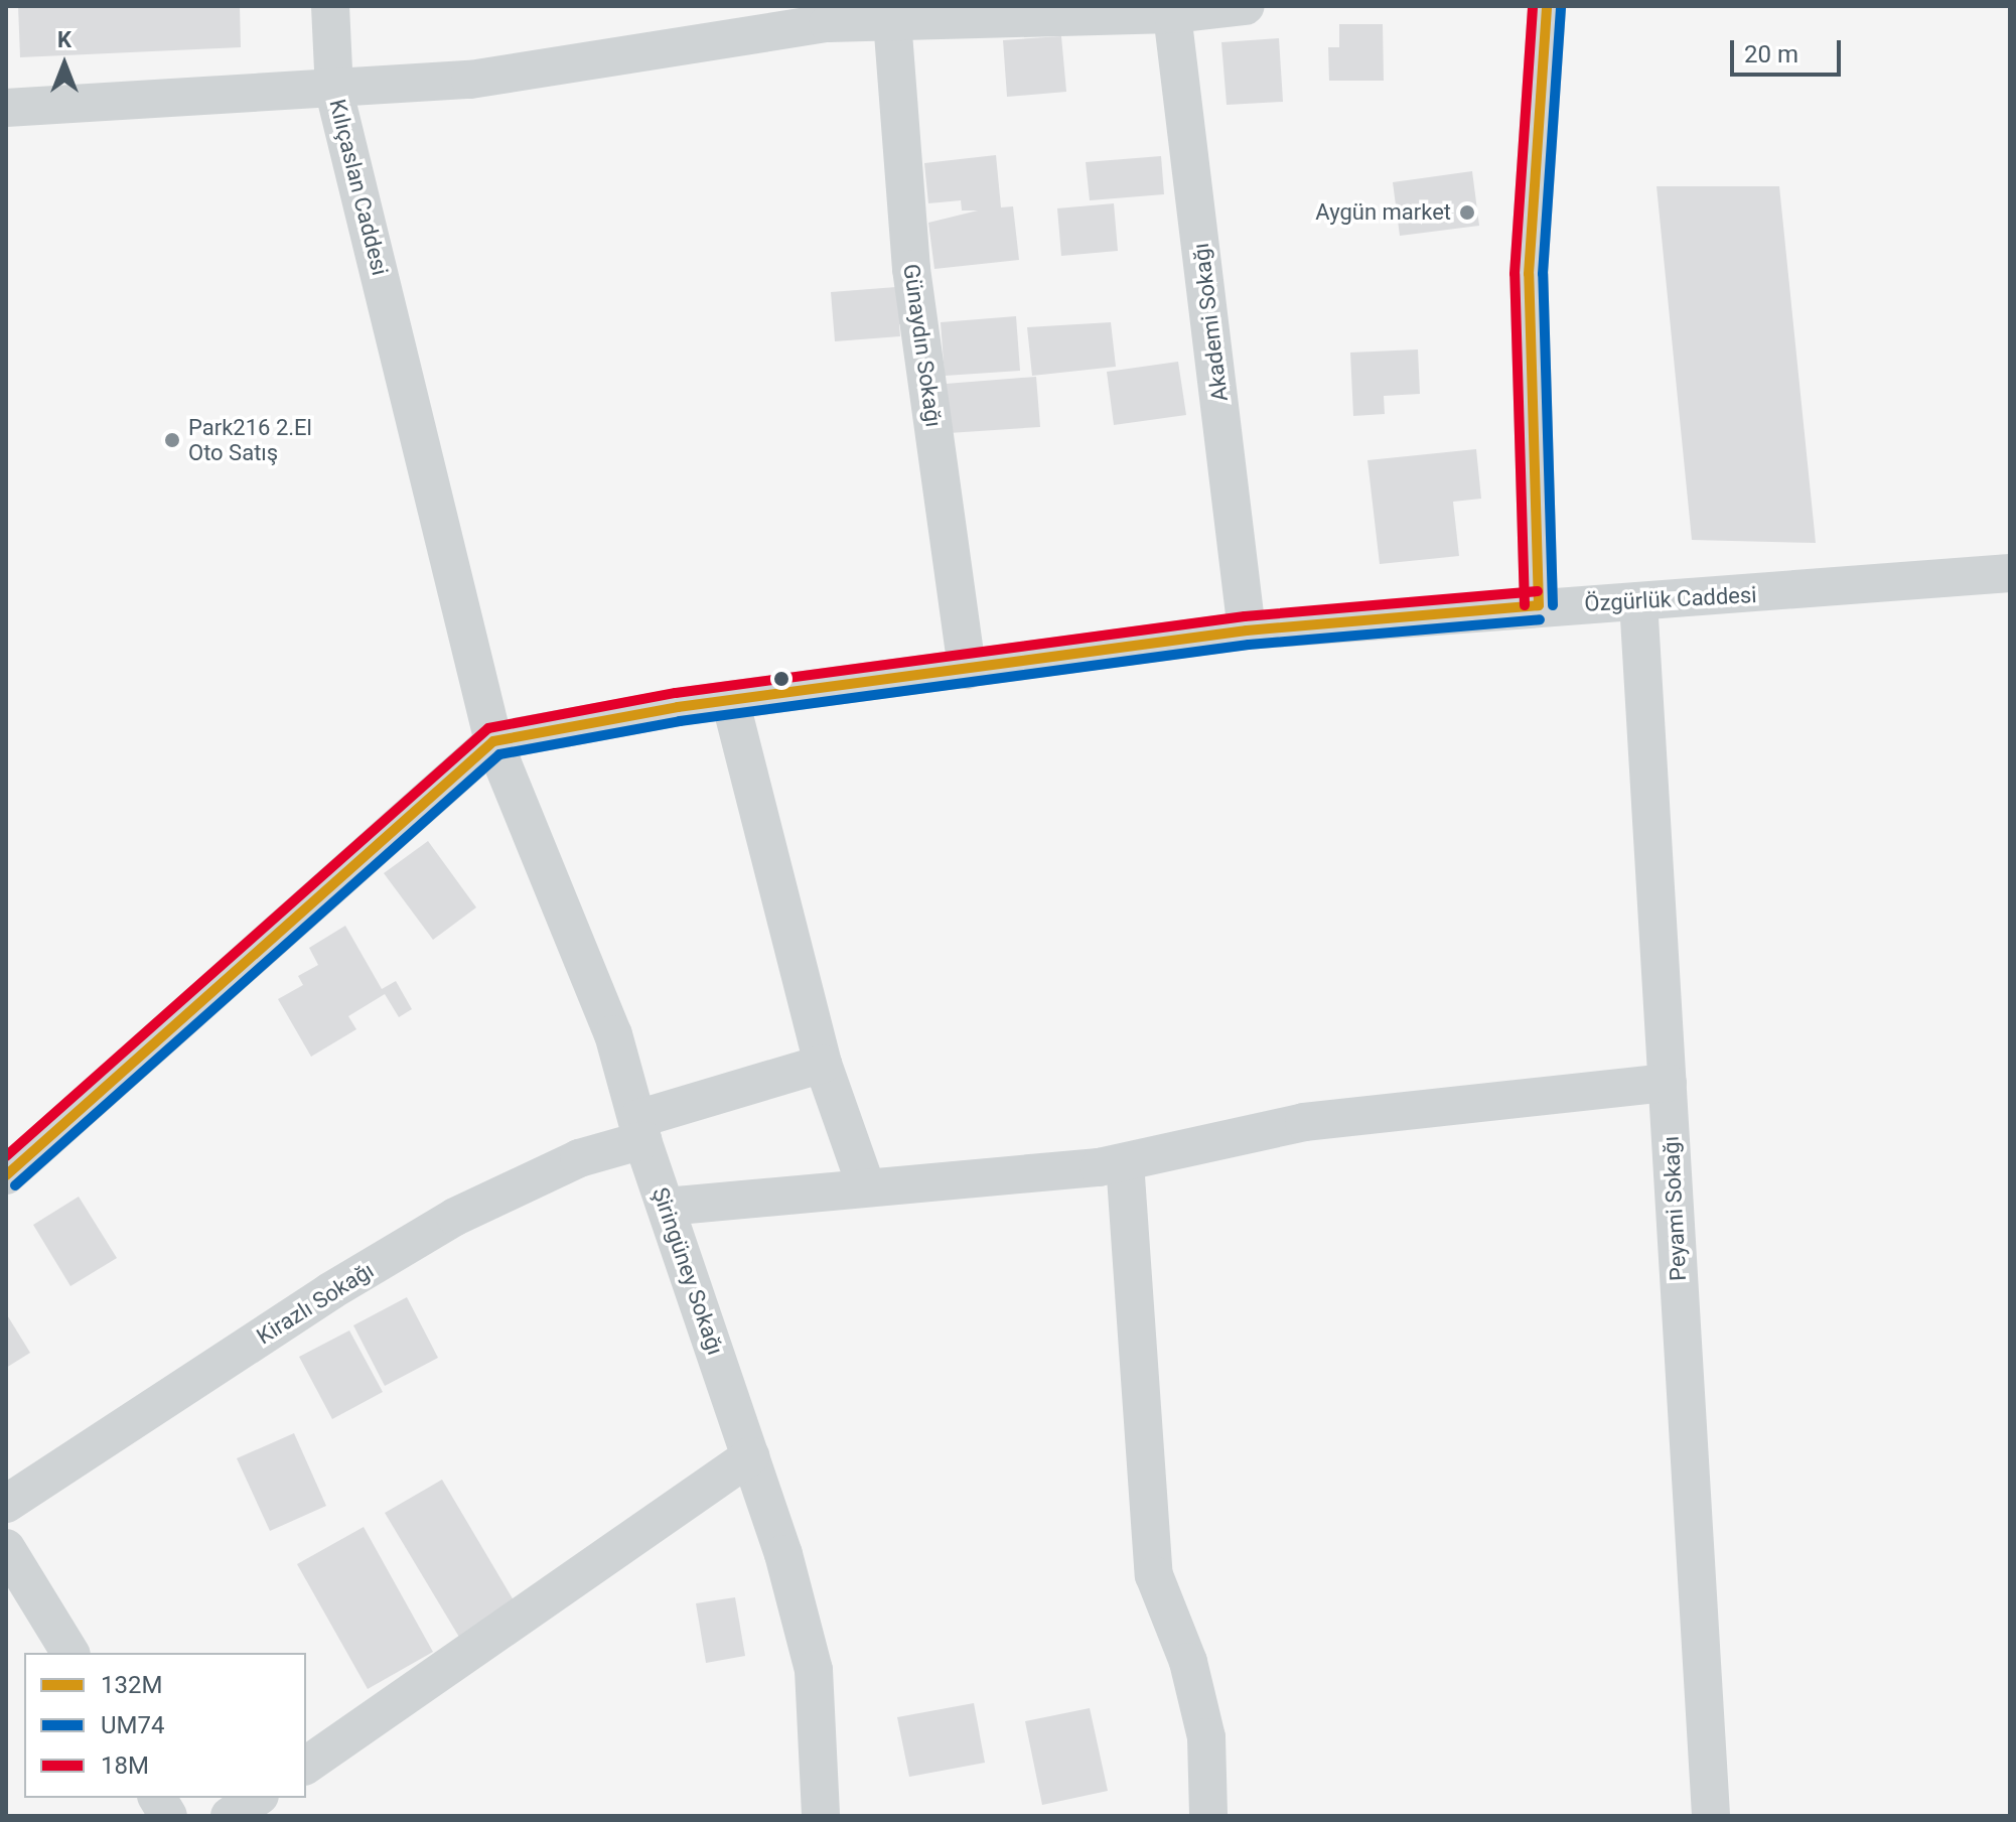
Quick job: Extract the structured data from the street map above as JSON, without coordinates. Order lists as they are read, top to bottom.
{
  "streets": {
    "street": [
      "Kılıçaslan Caddesi",
      "Akademi Sokağı",
      "Günaydın Sokağı",
      "Özgürlük Caddesi",
      "Peyami Sokağı",
      "Şiringüney Sokağı",
      "Kirazlı Sokağı"
    ]
  },
  "crossings": [
    ["Kılıçaslan Caddesi", "Özgürlük Caddesi"],
    ["Kılıçaslan Caddesi", "Şiringüney Sokağı"],
    ["Akademi Sokağı", "Özgürlük Caddesi"],
    ["Günaydın Sokağı", "Özgürlük Caddesi"],
    ["Özgürlük Caddesi", "Peyami Sokağı"],
    ["Özgürlük Caddesi", "Şiringüney Sokağı"],
    ["Şiringüney Sokağı", "Kirazlı Sokağı"]
  ],
  "places": ["Aygün market", "Park216 2.El Oto Satış"],
  "lines": ["transit line 132M", "transit line 18M", "transit line UM74"],
  "legend": ["132M", "UM74", "18M"],
  "scale_bar": "20 m",
  "north": "top"
}
